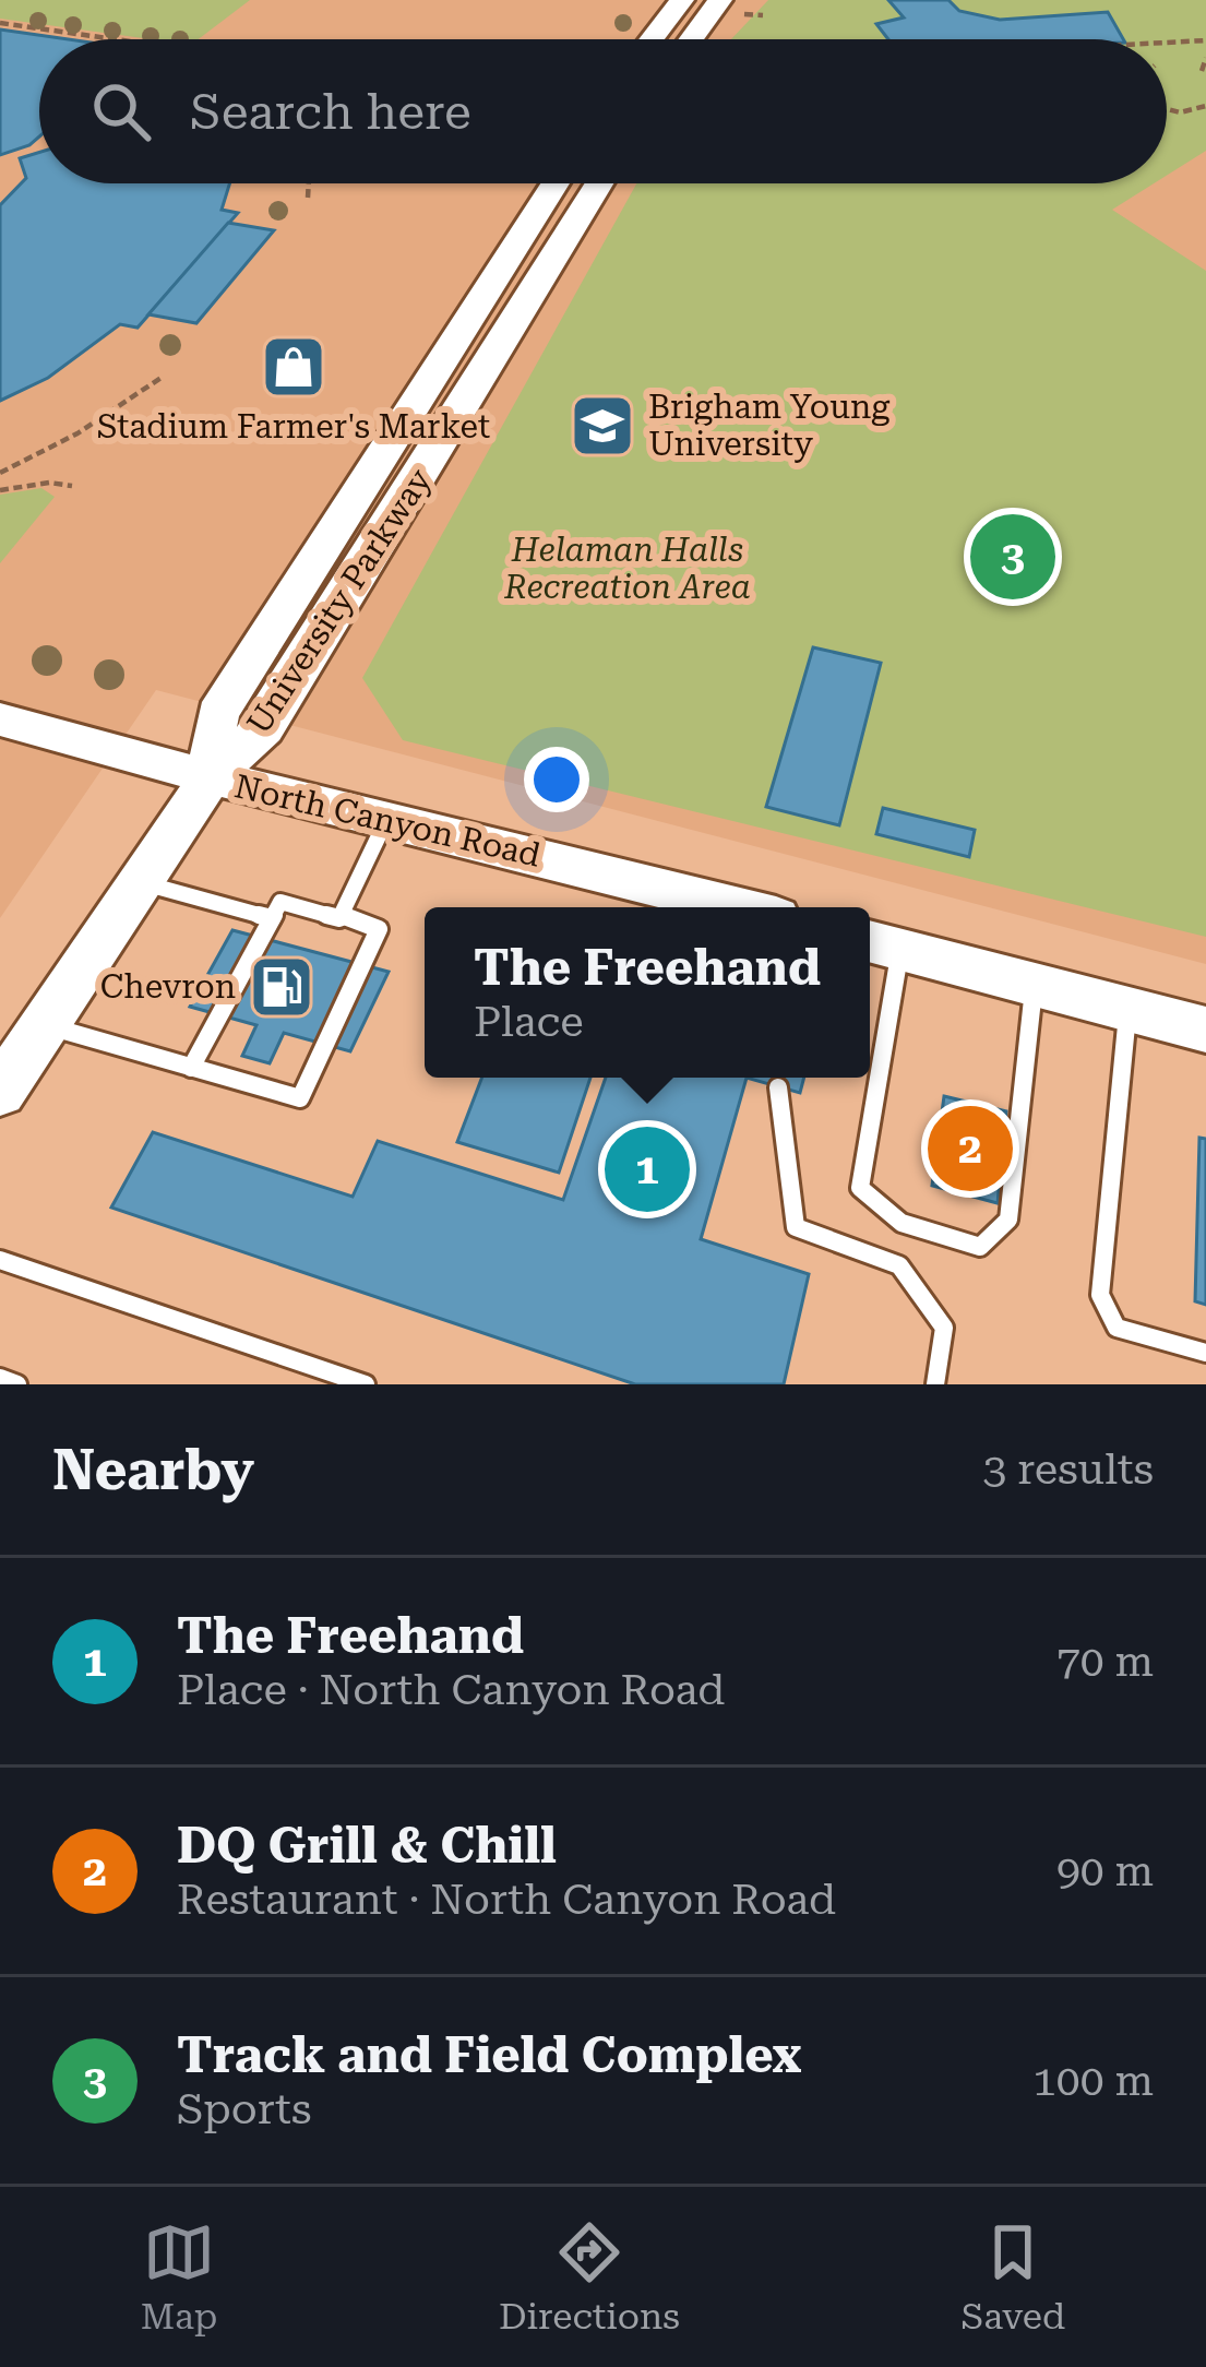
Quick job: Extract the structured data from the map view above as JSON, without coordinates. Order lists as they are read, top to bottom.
{
  "streets": {
    "main road": ["University Parkway", "North Canyon Road"]
  },
  "crossings": [
    ["University Parkway", "North Canyon Road"]
  ],
  "parks": ["Helaman Halls Recreation Area"],
  "places": {
    "shop": ["Stadium Farmer's Market"],
    "school or university": ["Brigham Young University"],
    "fuel station": ["Chevron"]
  },
  "page": {
    "search": "Search here",
    "pins": ["3", "2", "1"],
    "popup": ["The Freehand", "Place"],
    "heading": ["Nearby", "3 results"],
    "list": [
      {
        "mark": "1",
        "name": "The Freehand",
        "note": "Place · North Canyon Road",
        "value": "70 m"
      },
      {
        "mark": "2",
        "name": "DQ Grill & Chill",
        "note": "Restaurant · North Canyon Road",
        "value": "90 m"
      },
      {
        "mark": "3",
        "name": "Track and Field Complex",
        "note": "Sports",
        "value": "100 m"
      }
    ],
    "nav": ["Map", "Directions", "Saved"]
  }
}
